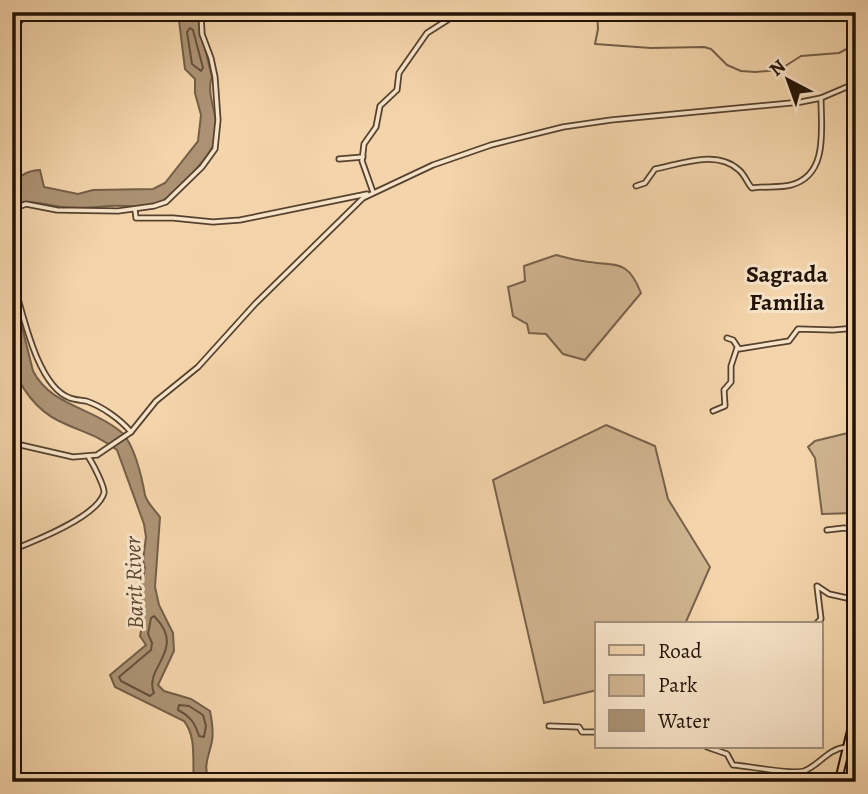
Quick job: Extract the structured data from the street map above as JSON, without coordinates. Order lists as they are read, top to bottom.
{
  "districts": ["Sagrada Familia"],
  "water": ["Barit River"],
  "legend": ["Road", "Park", "Water"],
  "north": "top left"
}
